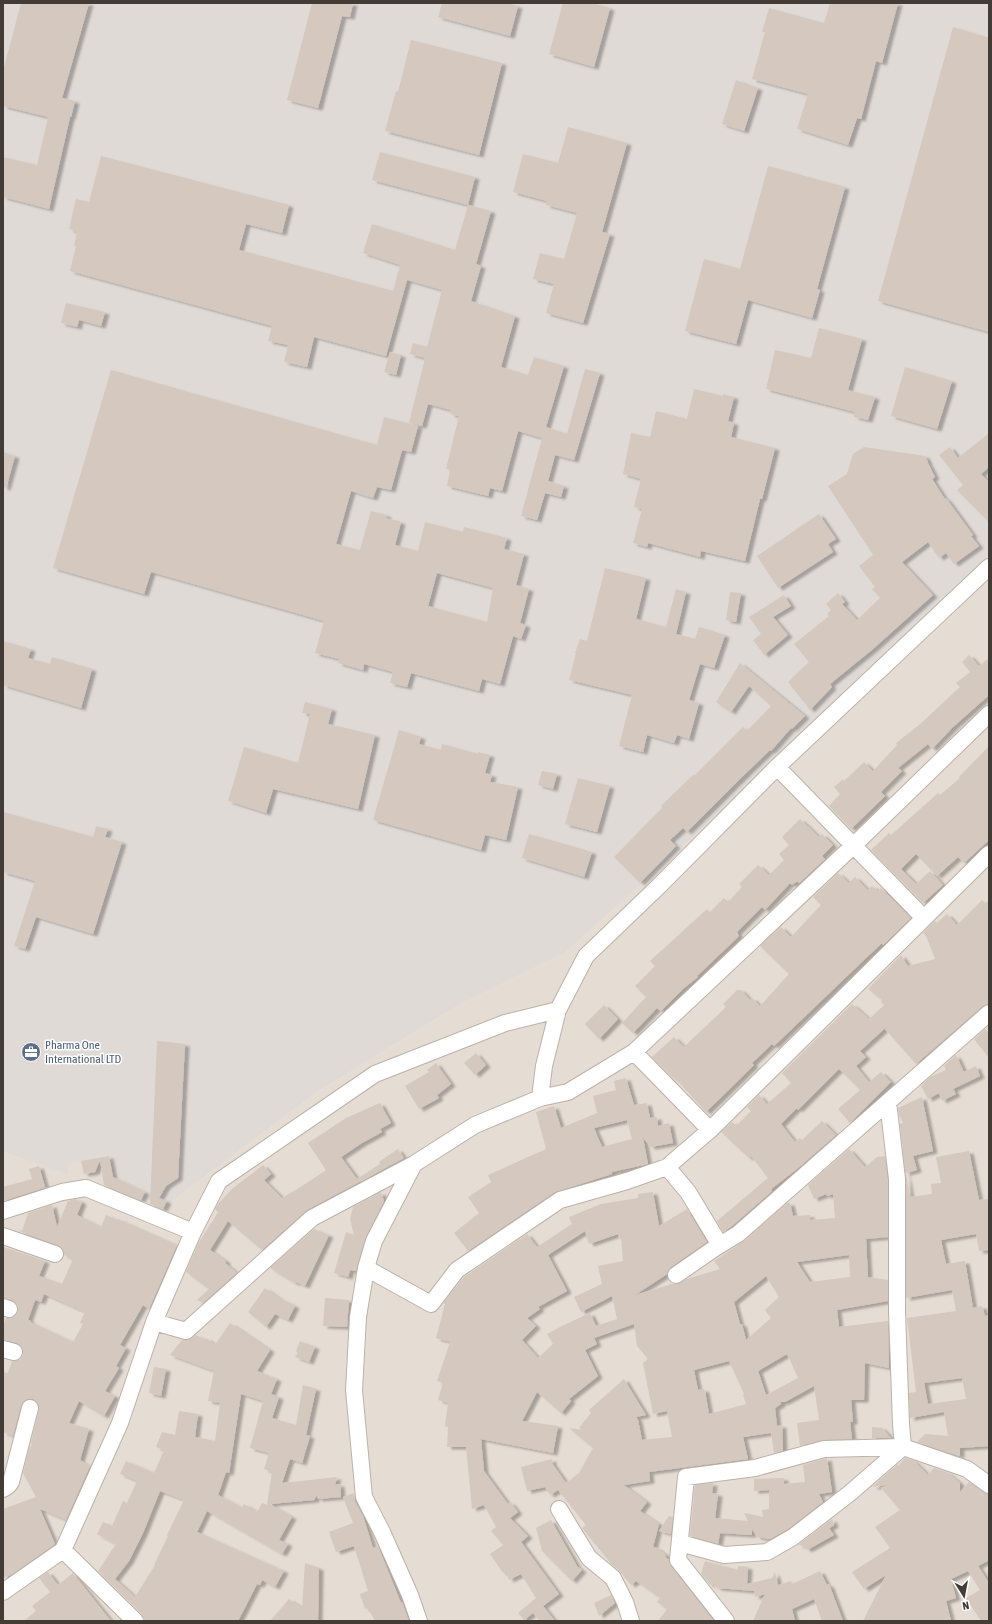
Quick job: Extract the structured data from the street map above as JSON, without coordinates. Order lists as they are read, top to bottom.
{
  "places": {
    "office": ["Pharma One International LTD"]
  },
  "north": "bottom"
}
